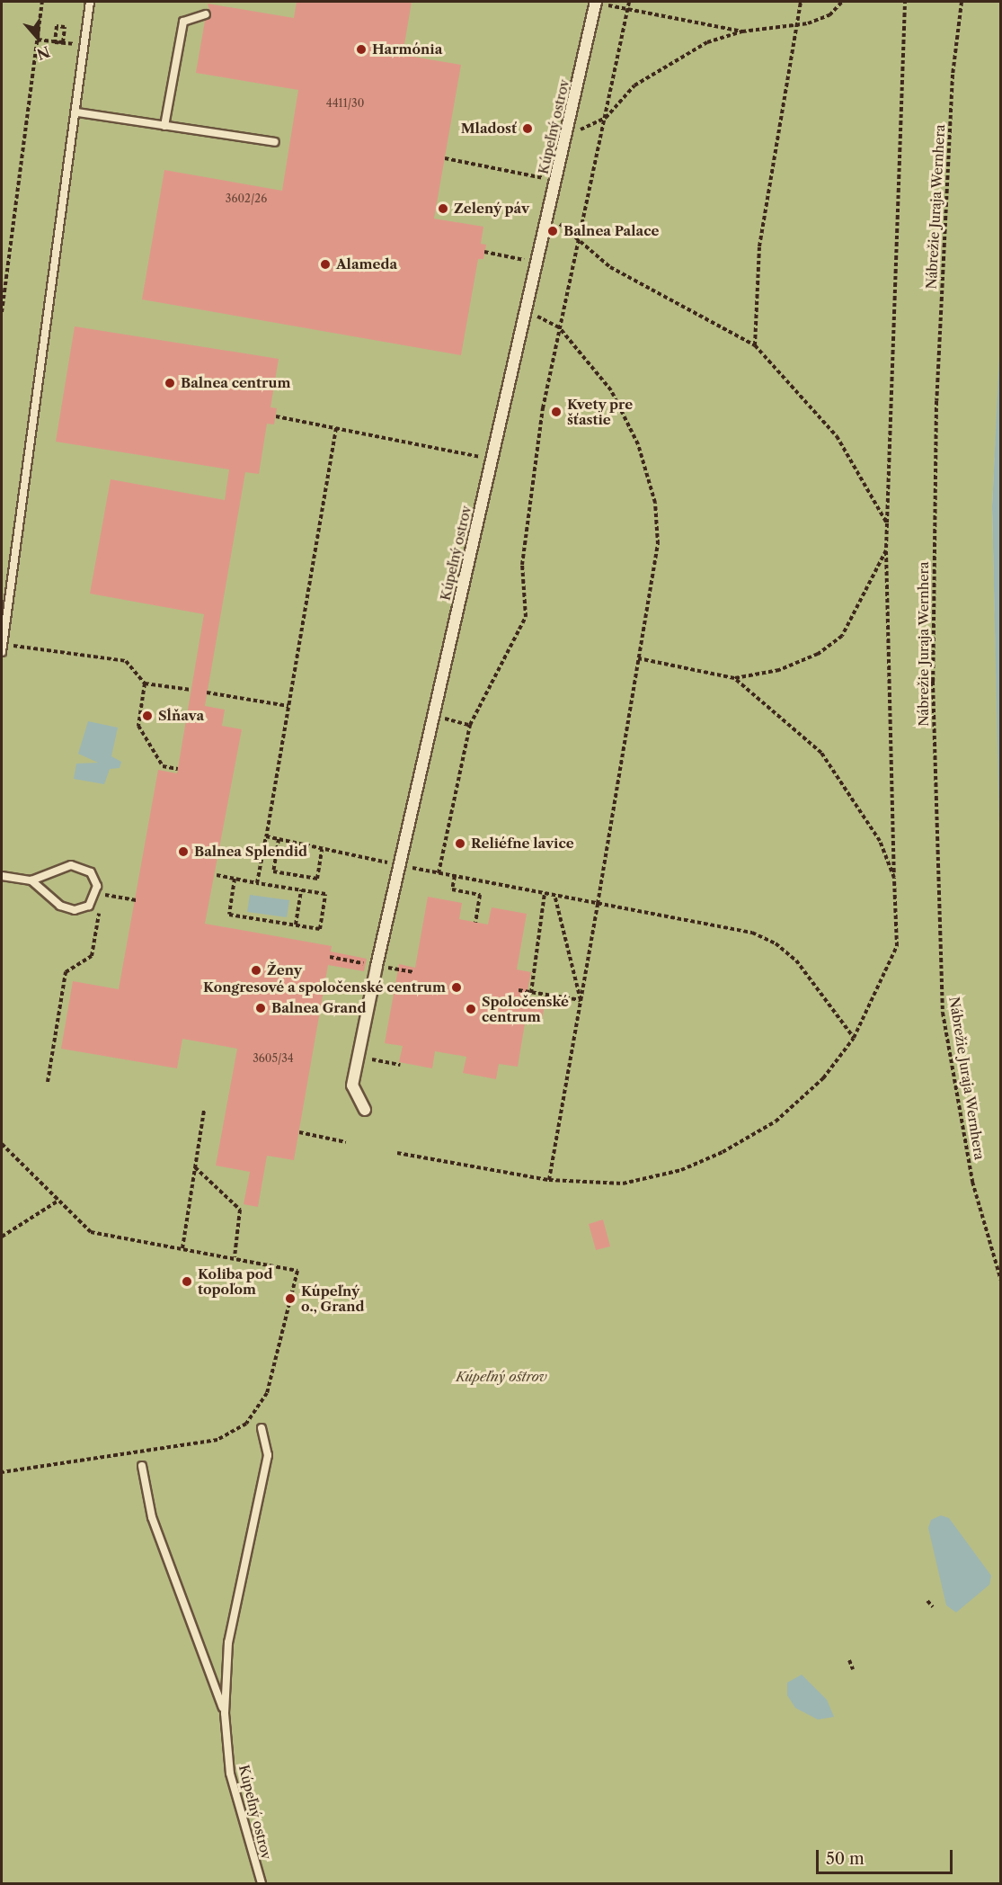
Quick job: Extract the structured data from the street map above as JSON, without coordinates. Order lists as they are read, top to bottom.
{
  "streets": {
    "street": ["Kúpeľný ostrov"],
    "path": ["Nábrežie Juraja Wernhera"]
  },
  "parks": ["Kúpeľný ostrov"],
  "places": [
    "Harmónia",
    "Mladosť",
    "Zelený páv",
    "Balnea Palace",
    "Alameda",
    "Balnea centrum",
    "Kvety pre šťastie",
    "Sĺňava",
    "Reliéfne lavice",
    "Balnea Splendid",
    "Ženy",
    "Kongresové a spoločenské centrum",
    "Balnea Grand",
    "Spoločenské centrum",
    "Koliba pod topoľom",
    "Kúpeľný o., Grand"
  ],
  "house_numbers": ["4411/30", "3602/26", "3605/34"],
  "scale_bar": "50 m",
  "north": "bottom"
}
